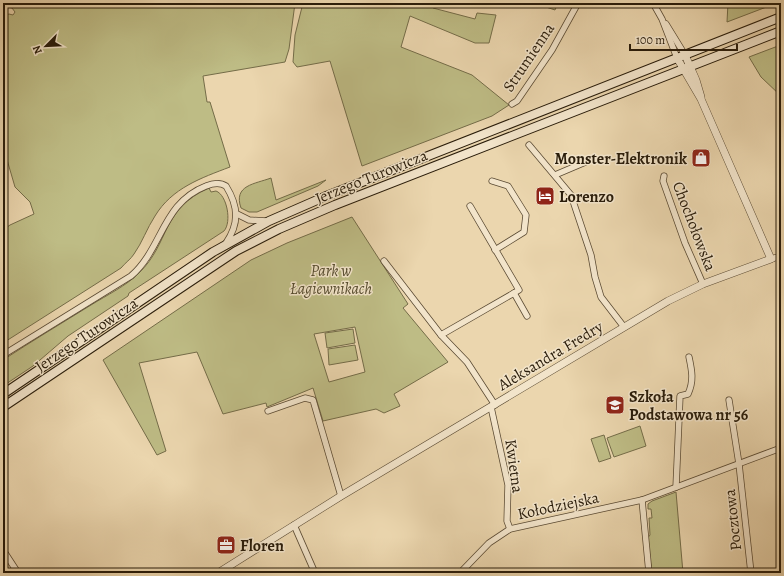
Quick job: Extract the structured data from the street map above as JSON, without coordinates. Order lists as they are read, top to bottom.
{
  "streets": {
    "main road": ["Jerzego Turowicza"],
    "street": [
      "Strumienna",
      "Chochołowska",
      "Aleksandra Fredry",
      "Kwietna",
      "Kołodziejska",
      "Pocztowa"
    ]
  },
  "crossings": [
    ["Chochołowska", "Aleksandra Fredry"],
    ["Aleksandra Fredry", "Kwietna"],
    ["Kwietna", "Kołodziejska"],
    ["Kołodziejska", "Pocztowa"]
  ],
  "parks": ["Park w Łagiewnikach"],
  "places": {
    "shop": ["Monster-Elektronik"],
    "hotel": ["Lorenzo"],
    "school or university": ["Szkoła Podstawowa nr 56"],
    "office": ["Floren"]
  },
  "scale_bar": "100 m",
  "north": "bottom left"
}
